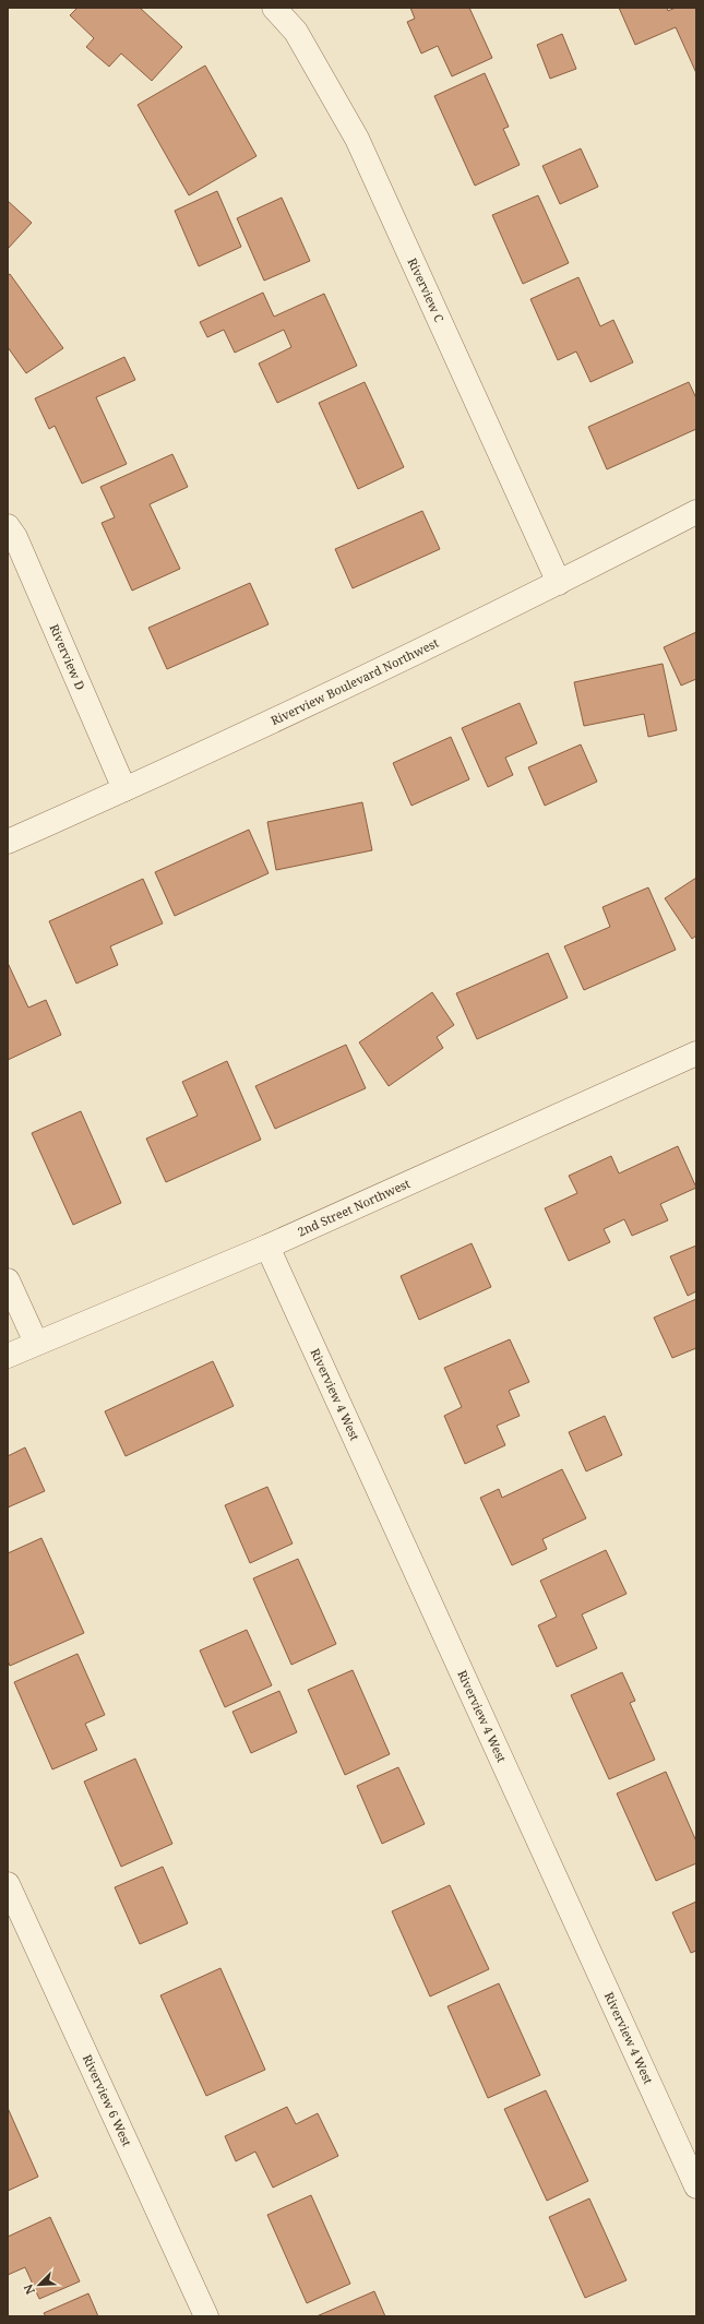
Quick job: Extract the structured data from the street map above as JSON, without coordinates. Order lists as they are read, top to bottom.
{
  "streets": {
    "street": [
      "Riverview C",
      "Riverview D",
      "Riverview Boulevard Northwest",
      "2nd Street Northwest",
      "Riverview 4 West",
      "Riverview 6 West"
    ]
  },
  "crossings": [
    ["Riverview C", "Riverview Boulevard Northwest"],
    ["Riverview D", "Riverview Boulevard Northwest"],
    ["2nd Street Northwest", "Riverview 4 West"]
  ],
  "north": "bottom left"
}
